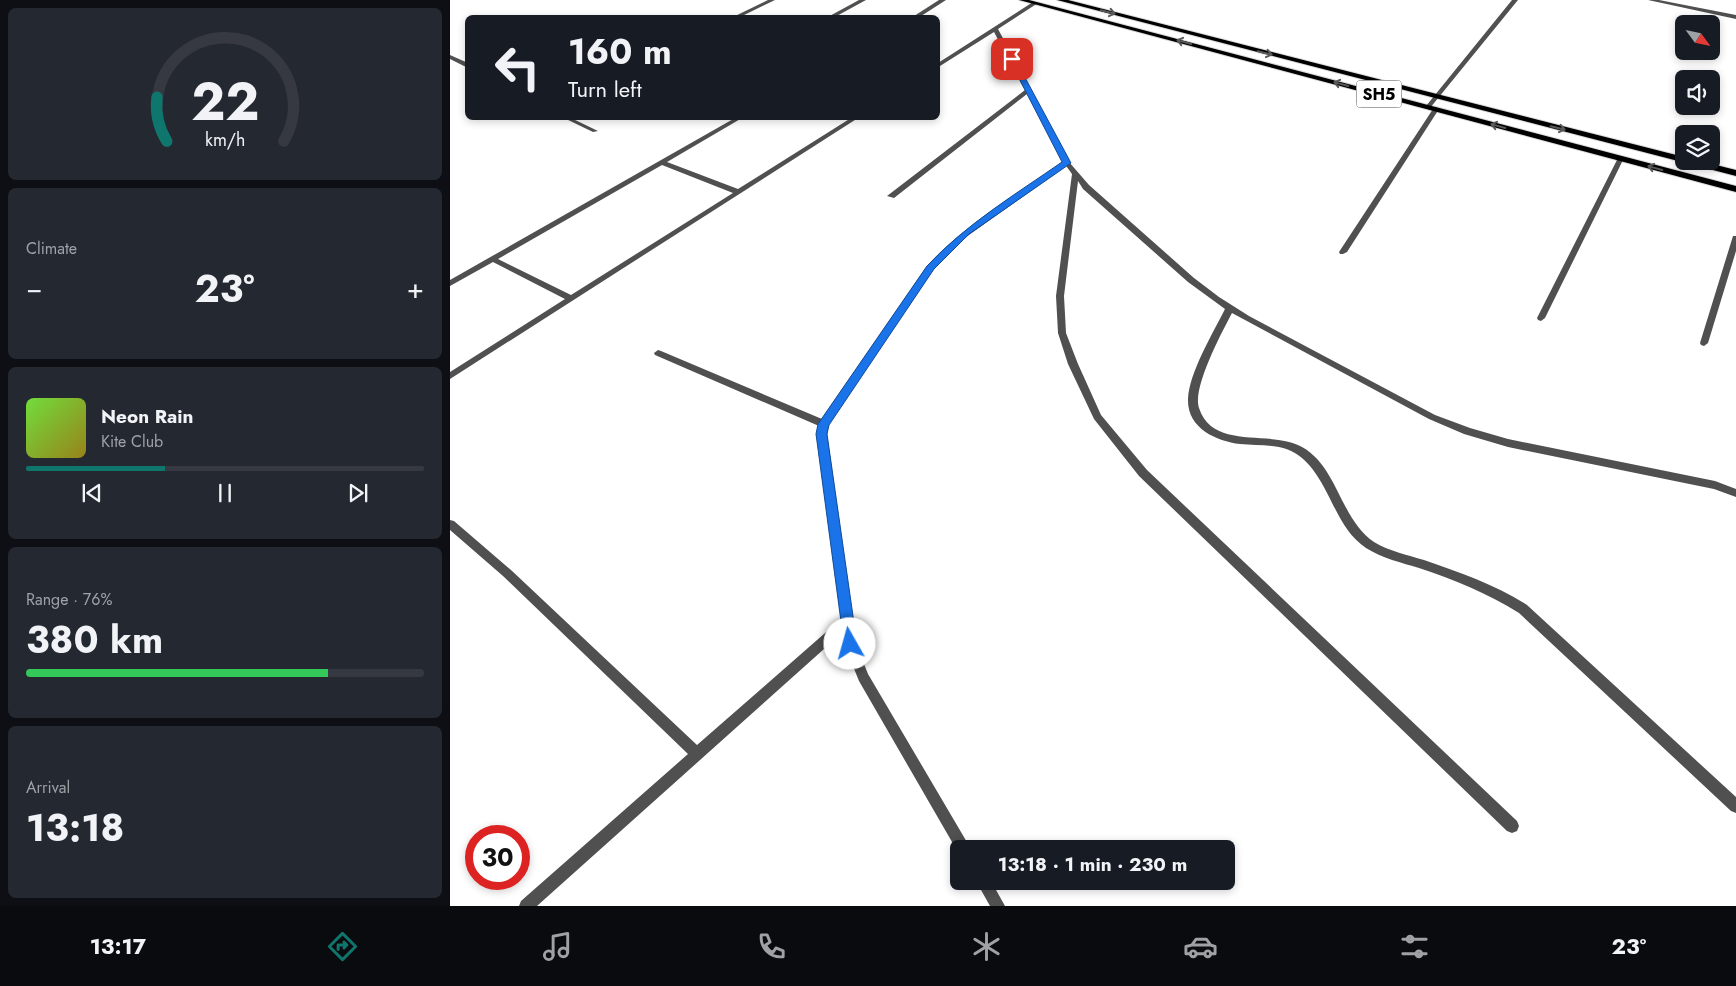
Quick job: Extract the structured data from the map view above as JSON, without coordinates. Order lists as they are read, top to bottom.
{
  "streets": {
    "main road": ["SH5"]
  },
  "north": "bottom right",
  "page": {
    "turn": ["160 m", "Turn left"],
    "tile": [
      "Climate",
      ["Range · 76%", "380 km"],
      ["Arrival", "13:18"]
    ],
    "heat": ["−", "23°", "+"],
    "song": ["Neon Rain", "Kite Club"],
    "limit": "30",
    "trip": "13:18 · 1 min · 230 m",
    "tabs": ["13:17", "23°"],
    "gauge": ["22", "km/h"]
  }
}
